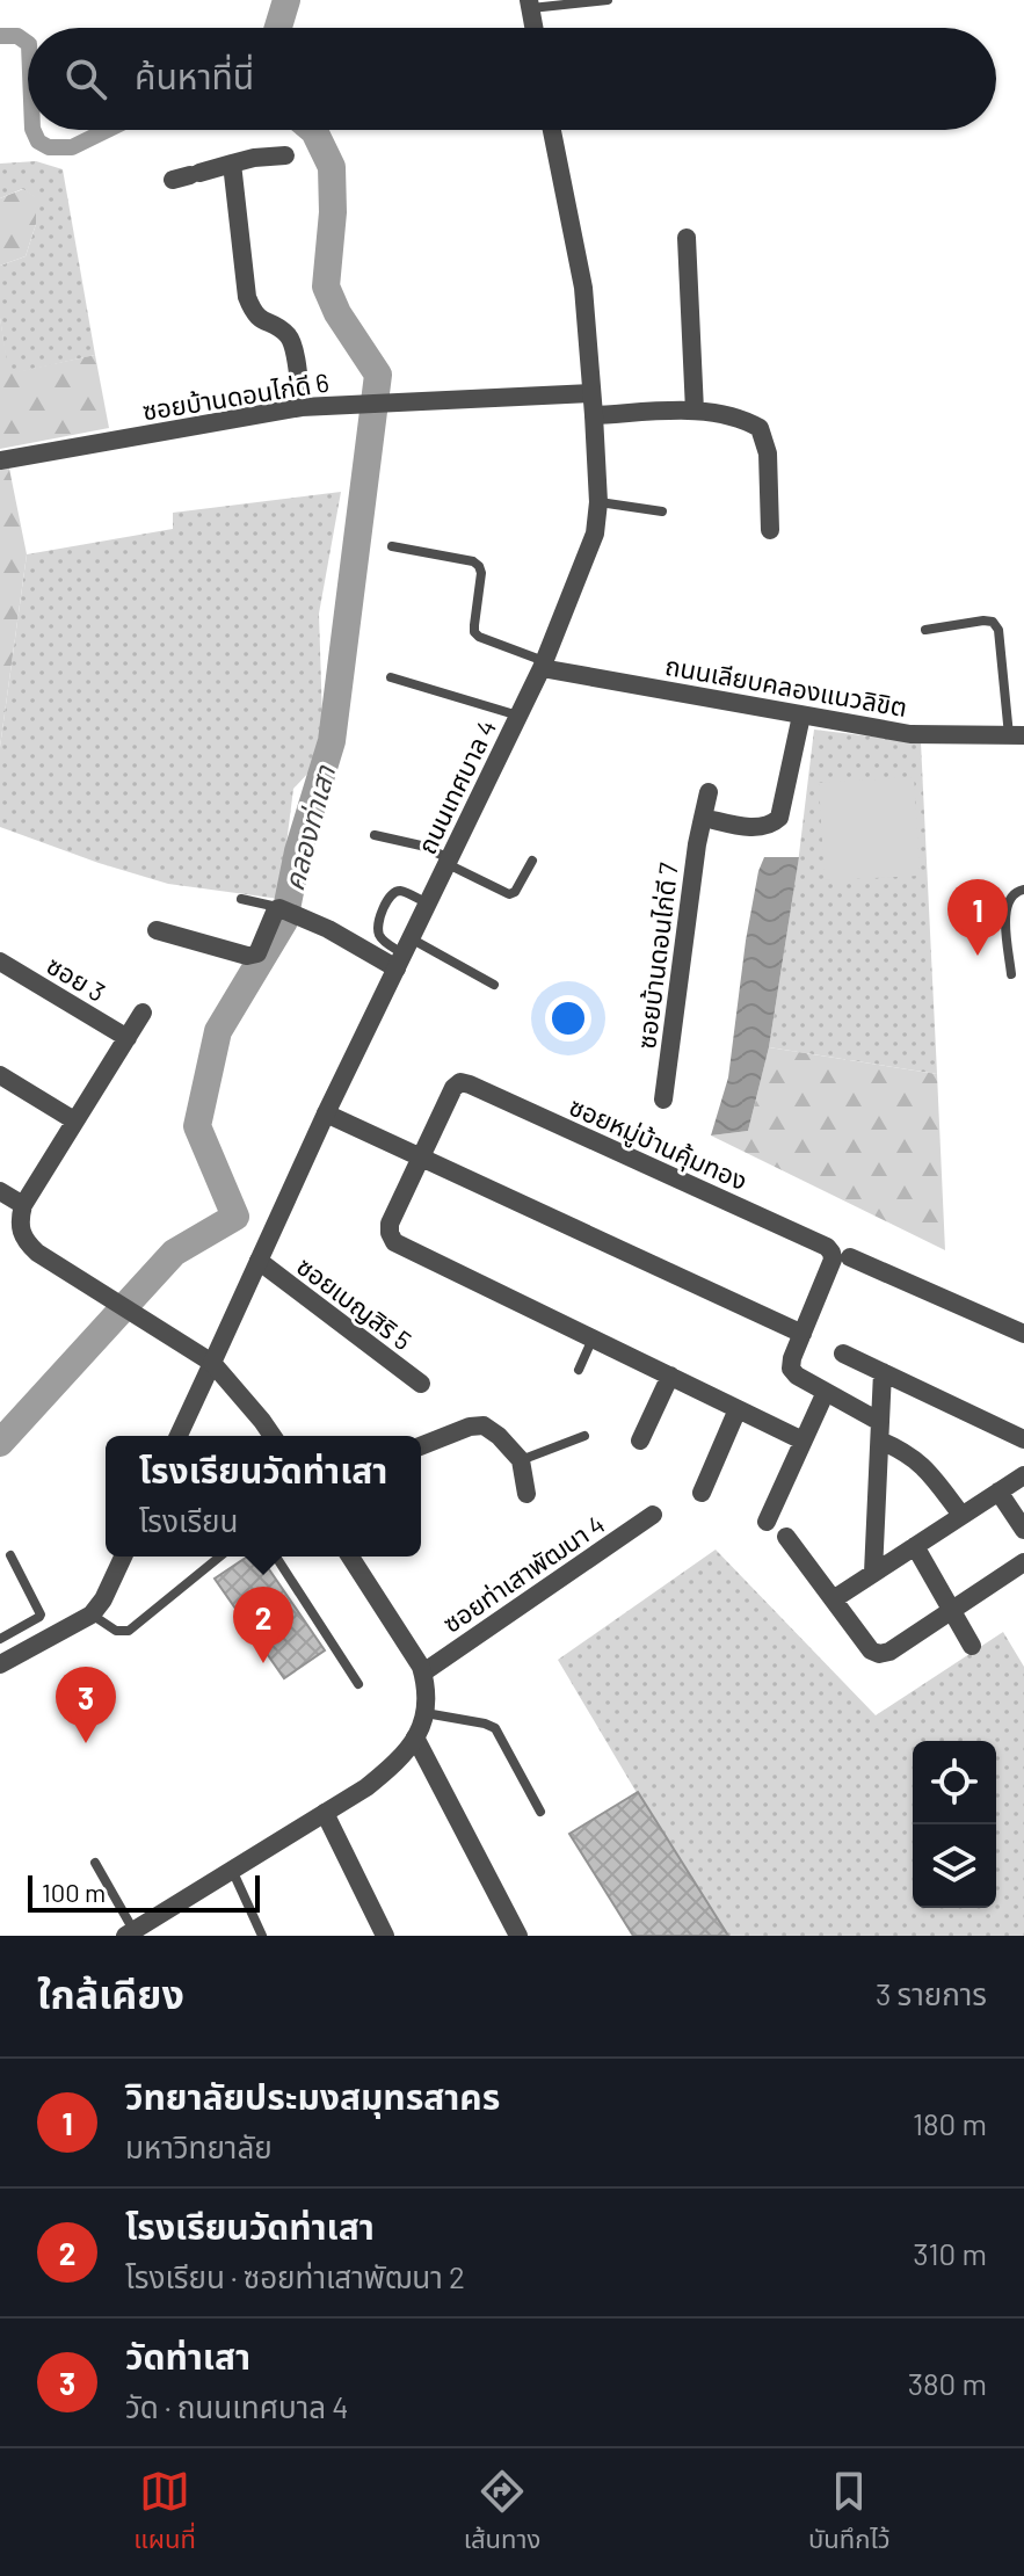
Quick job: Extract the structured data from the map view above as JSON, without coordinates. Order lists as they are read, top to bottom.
{
  "streets": {
    "street": [
      "ซอยบ้านดอนไก่ดี 6",
      "ถนนเลียบคลองแนวลิขิต",
      "ถนนเทศบาล 4",
      "ซอยบ้านดอนไก่ดี 7",
      "ซอย 3",
      "ซอยหมู่บ้านคุ้มทอง",
      "ซอยเบญสิริ 5",
      "ซอยท่าเสาพัฒนา 4"
    ]
  },
  "crossings": [
    ["ซอยบ้านดอนไก่ดี 6", "ถนนเทศบาล 4"],
    ["ถนนเลียบคลองแนวลิขิต", "ถนนเทศบาล 4"],
    ["ถนนเทศบาล 4", "ซอยเบญสิริ 5"]
  ],
  "water": ["คลองท่าเสา"],
  "scale_bar": "100 m",
  "page": {
    "search": "ค้นหาที่นี่",
    "pins": ["1", "2", "3"],
    "popup": ["โรงเรียนวัดท่าเสา", "โรงเรียน"],
    "scale": "100 m",
    "heading": ["ใกล้เคียง", "3 รายการ"],
    "list": [
      {
        "mark": "1",
        "name": "วิทยาลัยประมงสมุทรสาคร",
        "note": "มหาวิทยาลัย",
        "value": "180 m"
      },
      {
        "mark": "2",
        "name": "โรงเรียนวัดท่าเสา",
        "note": "โรงเรียน · ซอยท่าเสาพัฒนา 2",
        "value": "310 m"
      },
      {
        "mark": "3",
        "name": "วัดท่าเสา",
        "note": "วัด · ถนนเทศบาล 4",
        "value": "380 m"
      }
    ],
    "nav": ["แผนที่", "เส้นทาง", "บันทึกไว้"]
  }
}
